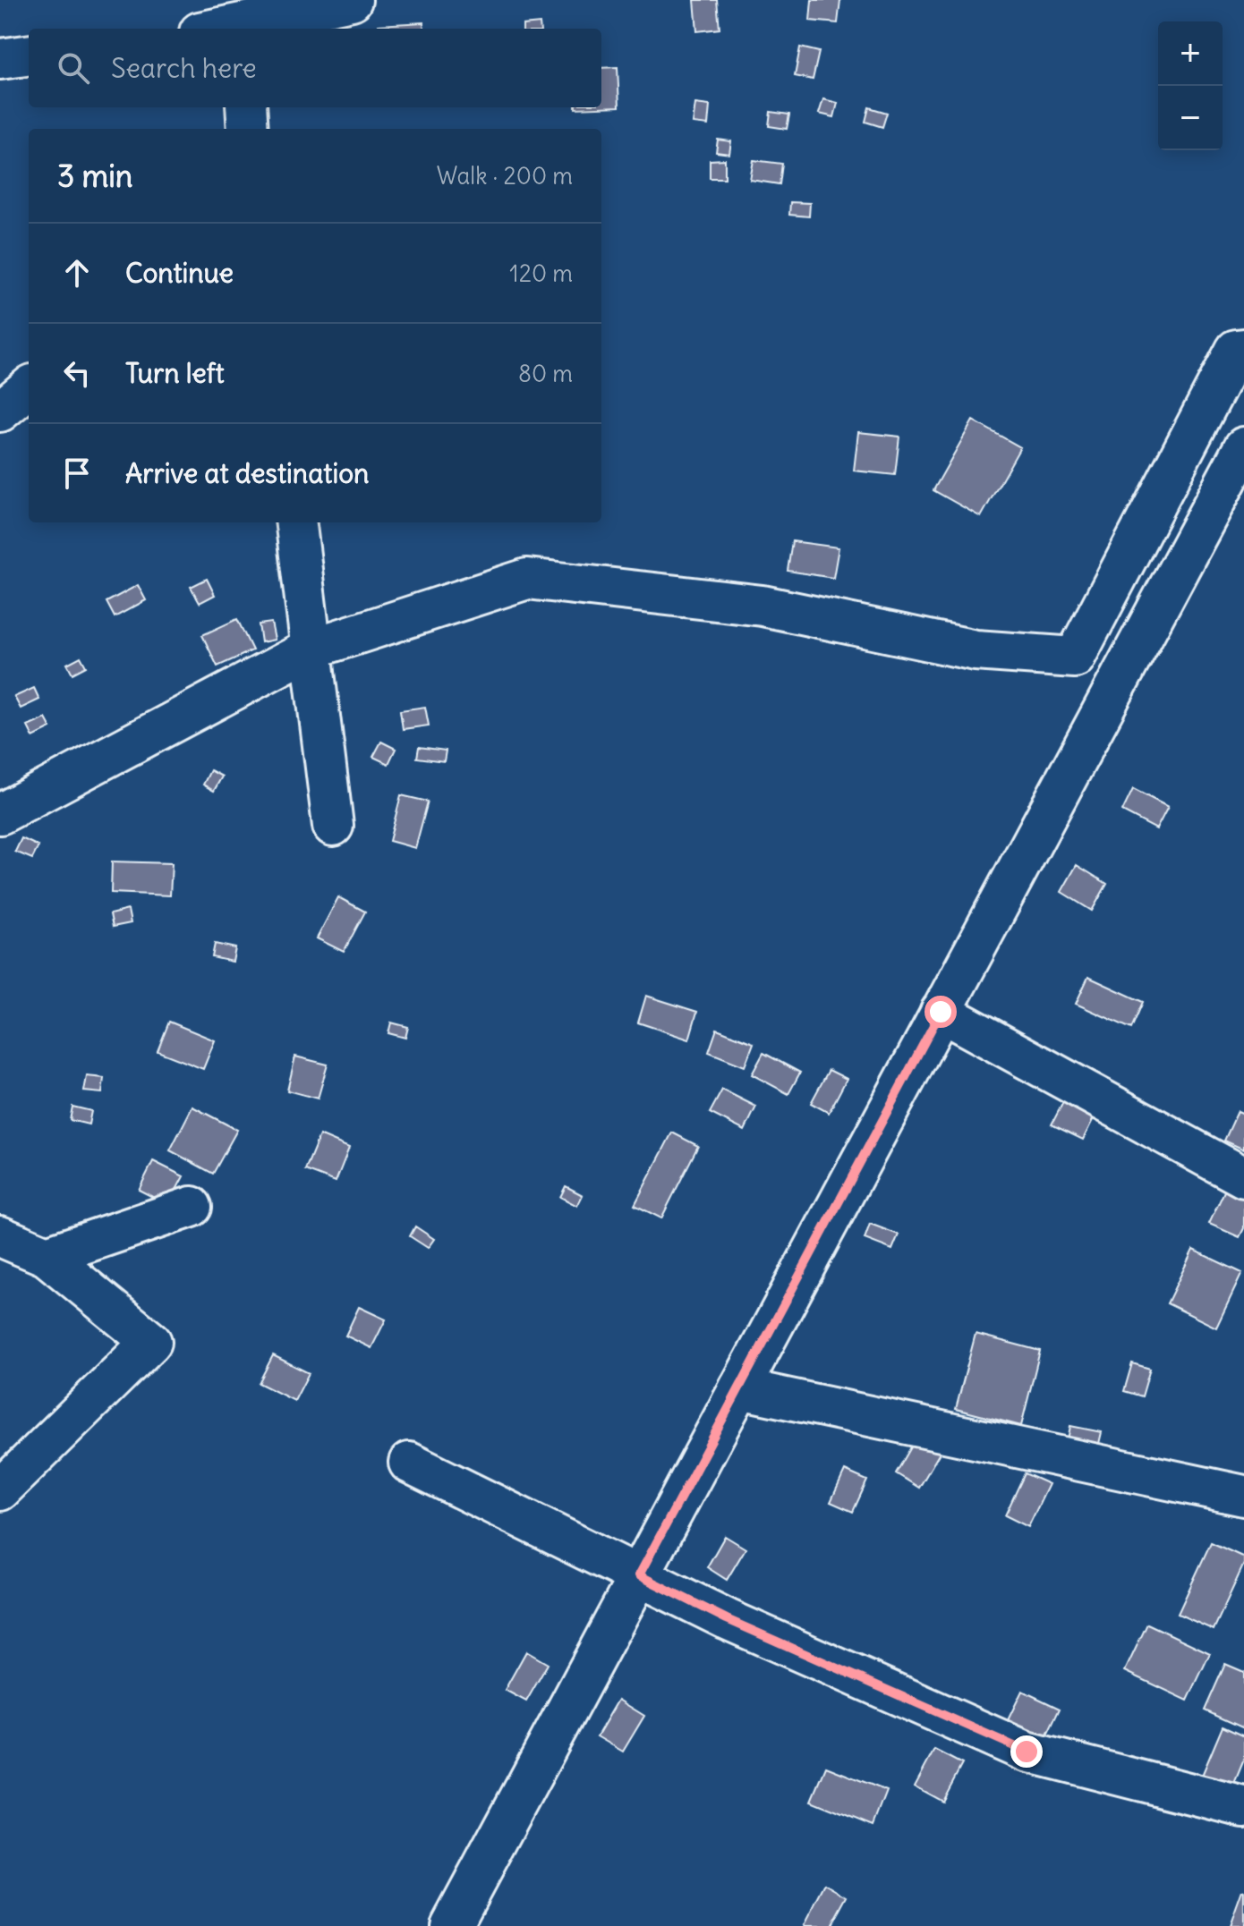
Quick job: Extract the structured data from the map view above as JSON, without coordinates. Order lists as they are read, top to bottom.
{
  "page": {
    "map_buttons": ["+", "−"],
    "search": "Search here",
    "heading": ["3 min", "Walk · 200 m"],
    "list": [
      ["Continue", "120 m"],
      ["Turn left", "80 m"],
      "Arrive at destination"
    ]
  }
}
